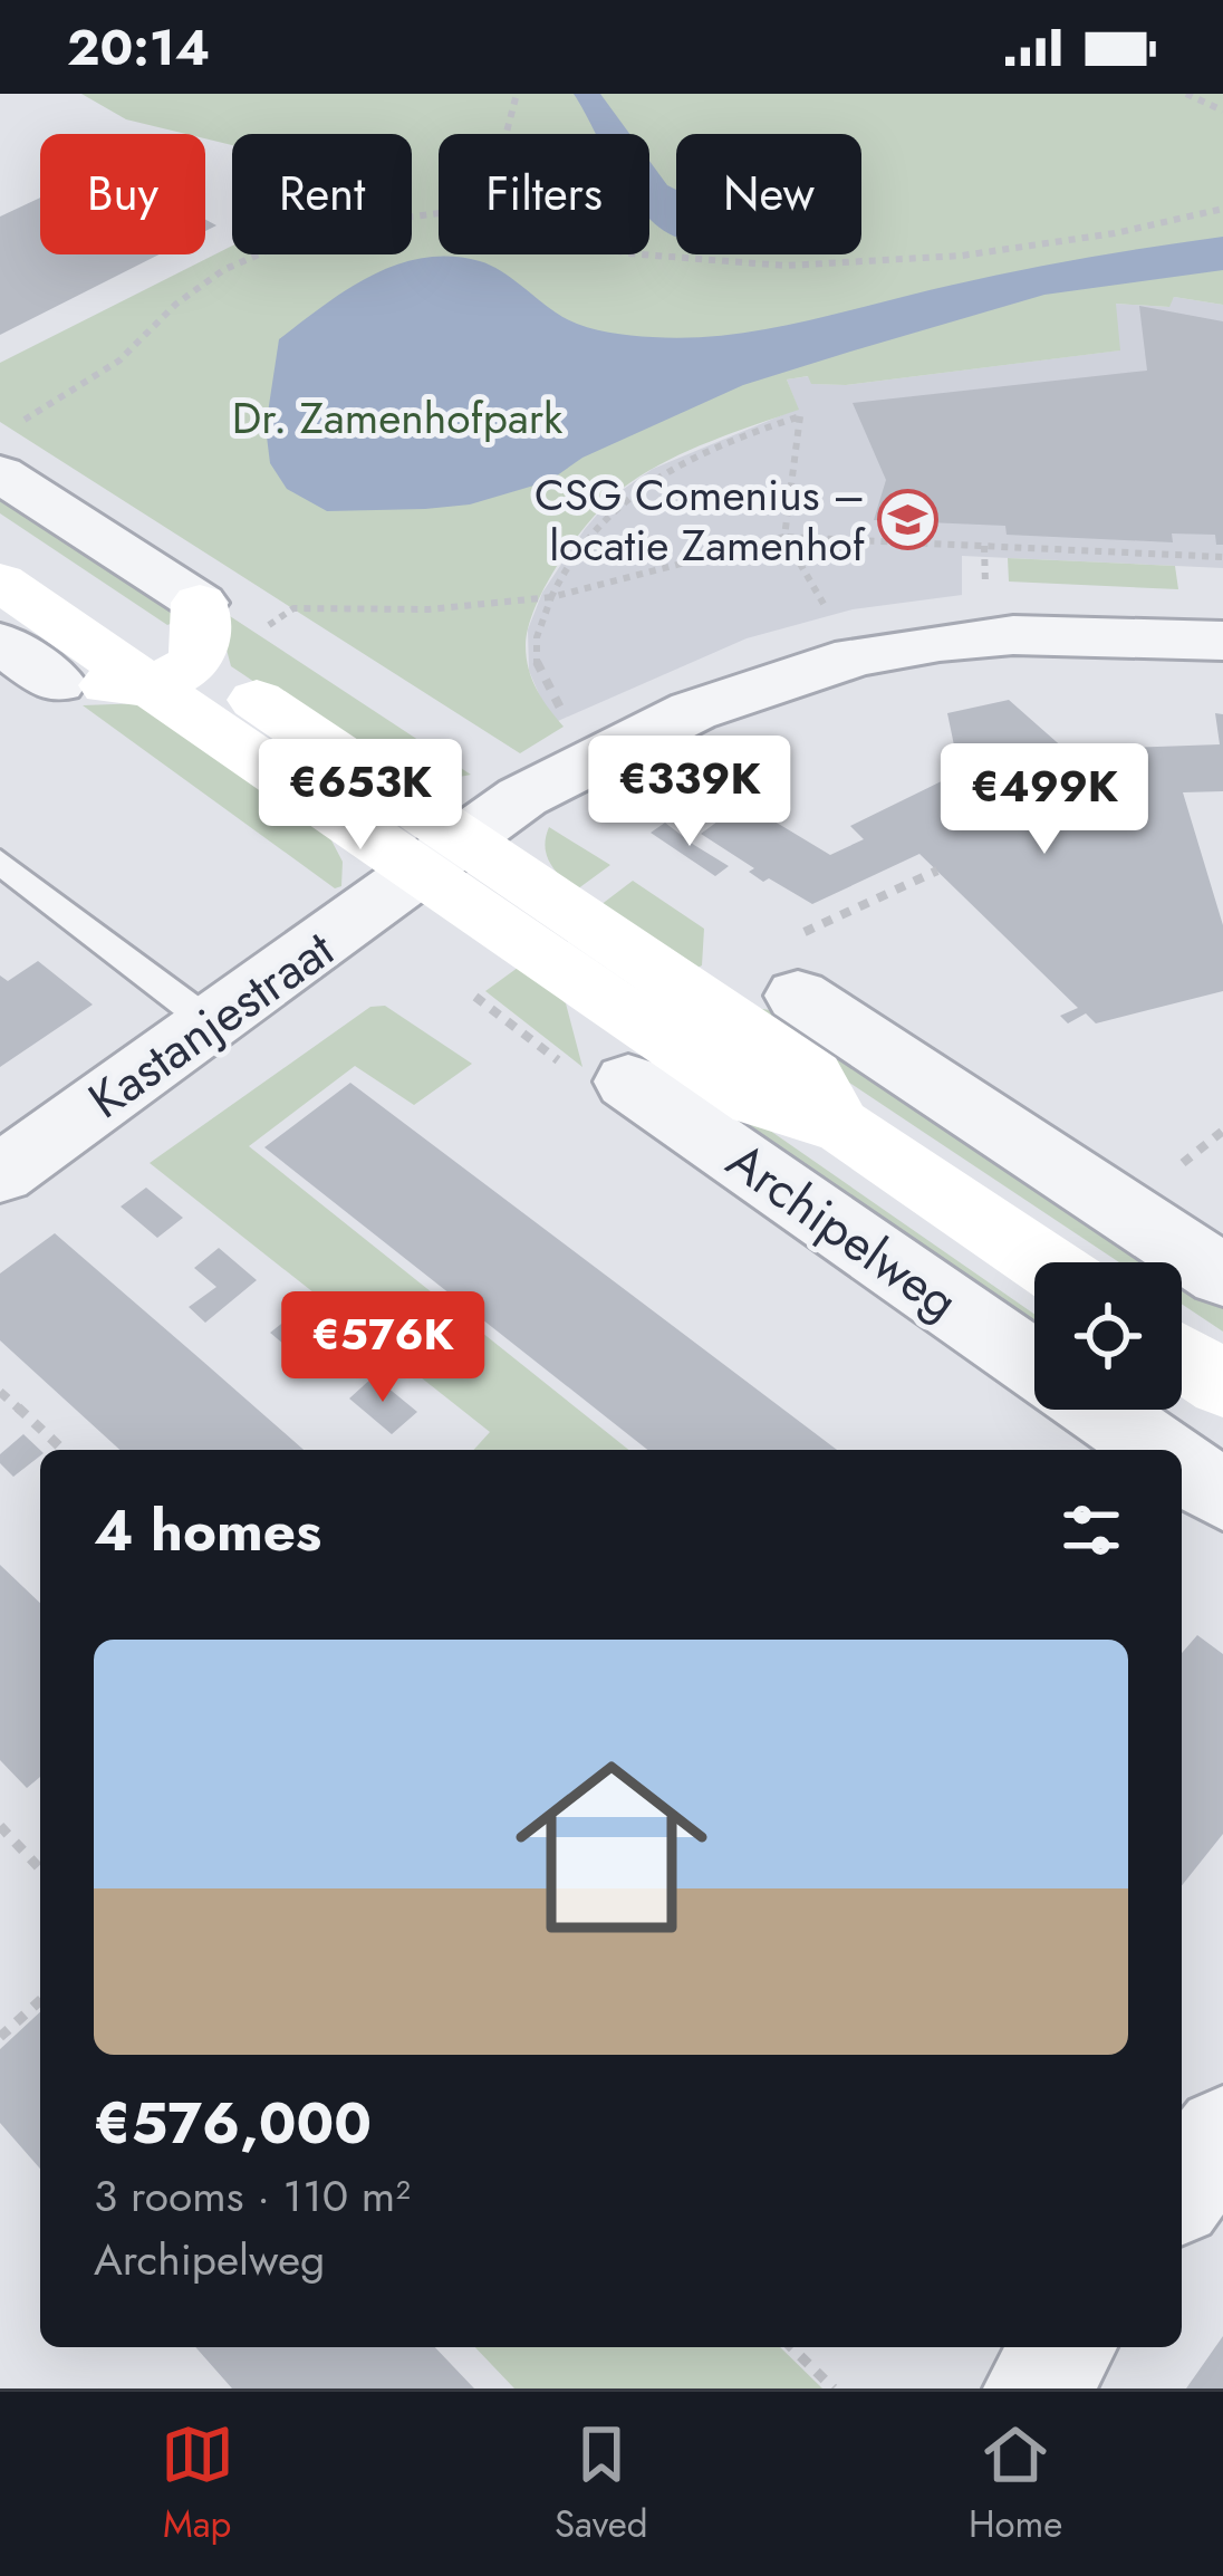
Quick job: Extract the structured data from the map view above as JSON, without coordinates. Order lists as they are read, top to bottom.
{
  "streets": {
    "main road": ["Archipelweg"],
    "street": ["Kastanjestraat"]
  },
  "crossings": [
    ["Kastanjestraat", "Archipelweg"]
  ],
  "parks": ["Dr. Zamenhofpark"],
  "places": {
    "school or university": ["CSG Comenius – locatie Zamenhof"]
  },
  "page": {
    "status": "20:14",
    "chip": [
      "Buy",
      "Rent",
      "Filters",
      "New"
    ],
    "price": [
      "€339K",
      "€653K",
      "€499K",
      "€576K"
    ],
    "heading": "4 homes",
    "list": [
      {
        "name": "€576,000",
        "note": "3 rooms · 110 m² · Archipelweg"
      }
    ],
    "tabs": ["Map", "Saved", "Home"]
  }
}
